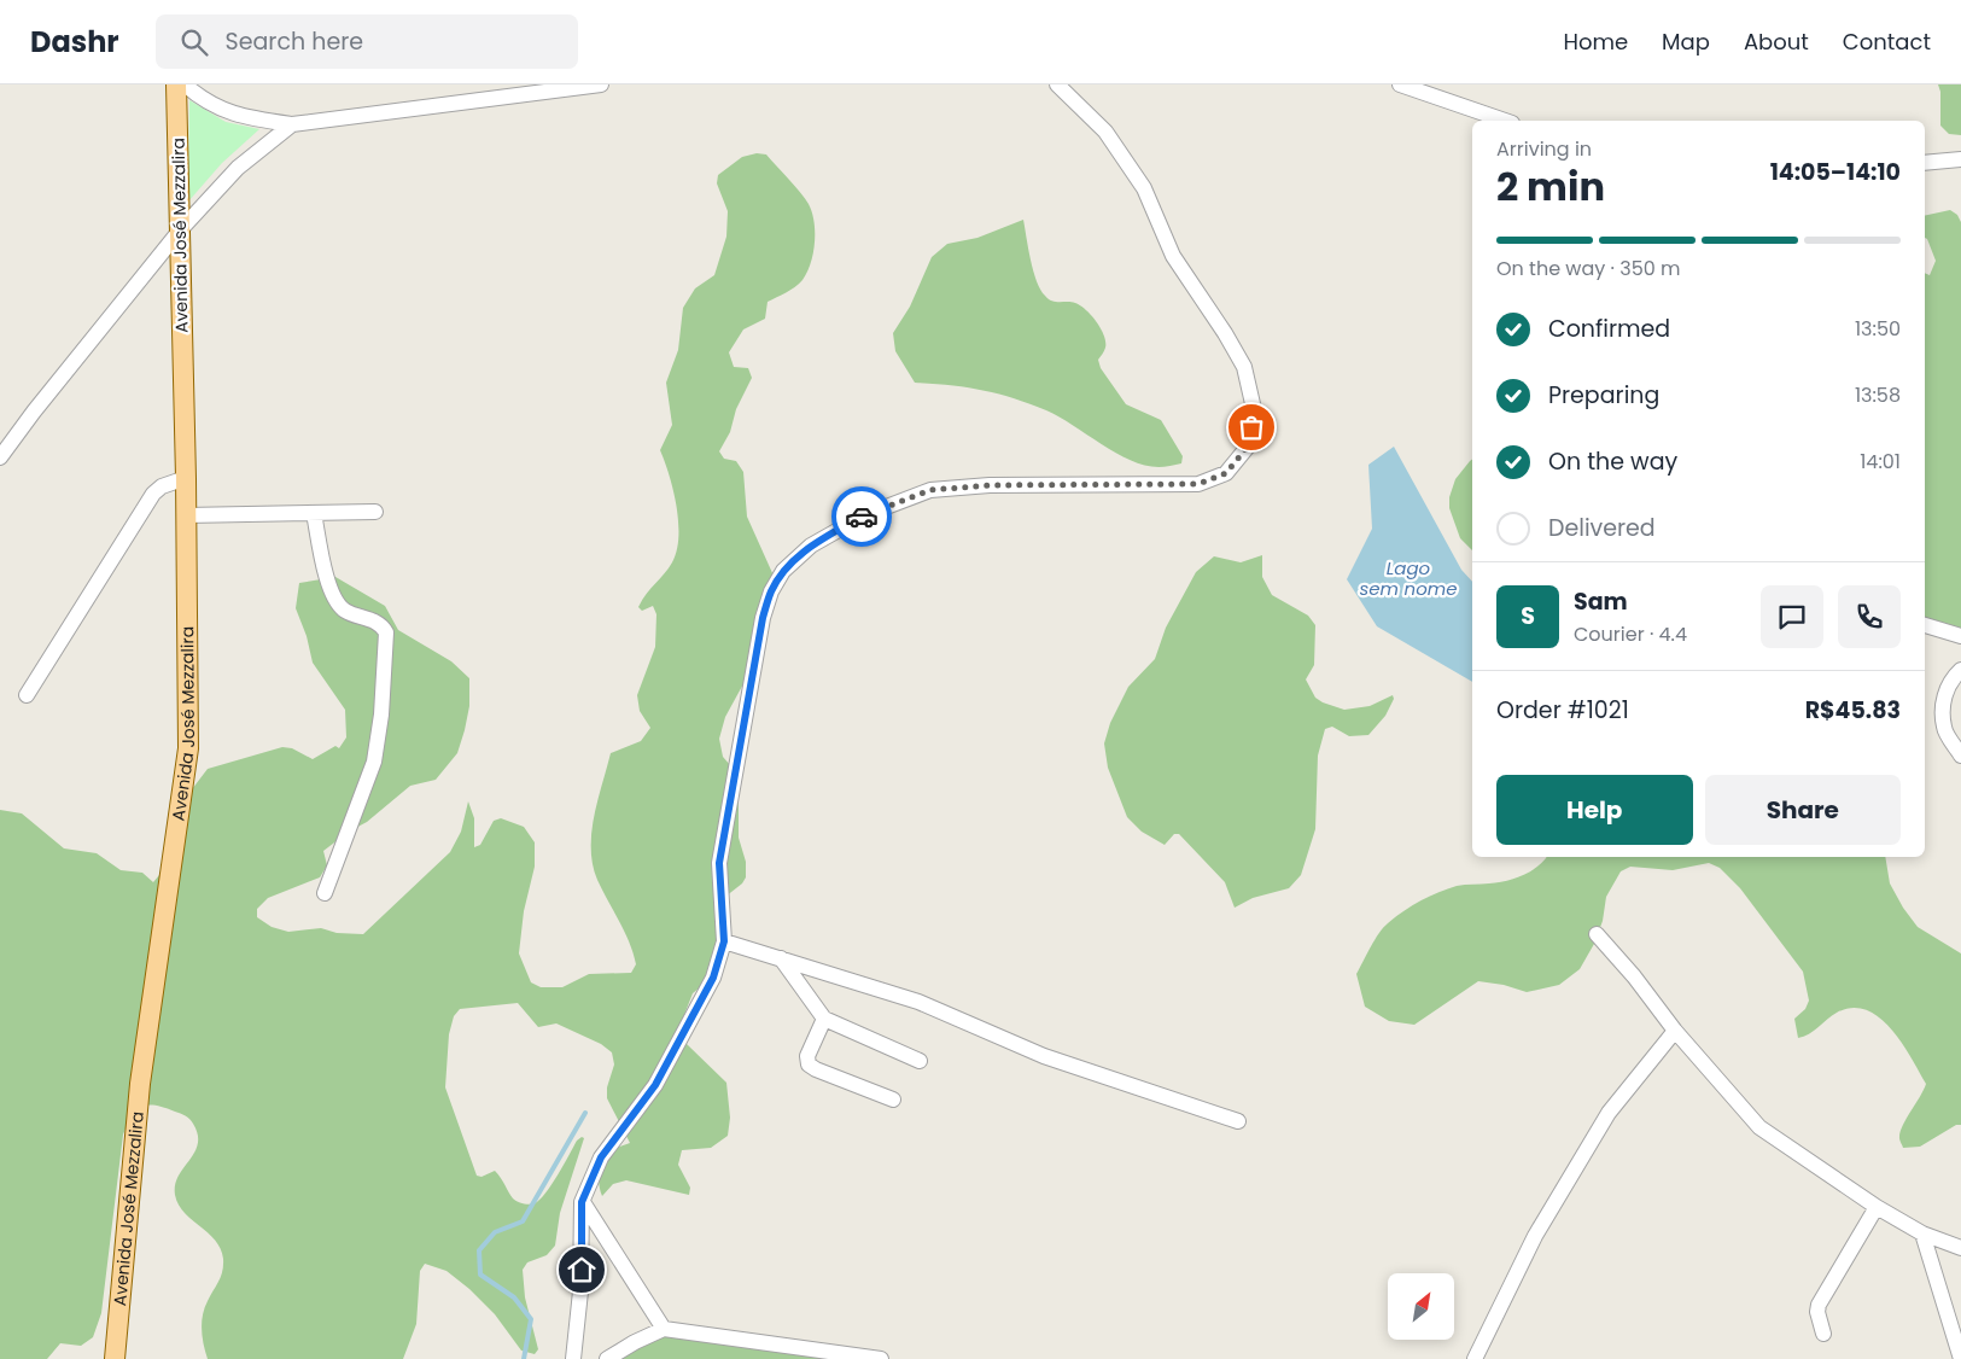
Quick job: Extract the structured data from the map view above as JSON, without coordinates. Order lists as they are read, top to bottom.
{
  "streets": {
    "main road": ["Avenida José Mezzalira"]
  },
  "water": ["Lago sem nome"],
  "north": "top right",
  "page": {
    "header": "Dashr",
    "search": "Search here",
    "nav": [
      "Home",
      "Map",
      "About",
      "Contact"
    ],
    "heading": ["2 min", "Arriving in", "14:05–14:10"],
    "panel": [
      "Sam",
      "Courier · 4.4",
      "Order #1021",
      "R$45.83"
    ],
    "bar": "On the way · 350 m",
    "list": [
      ["Confirmed", "13:50"],
      ["Preparing", "13:58"],
      ["On the way", "14:01"],
      "Delivered"
    ],
    "round": "S",
    "buttons": ["Help", "Share"]
  }
}
